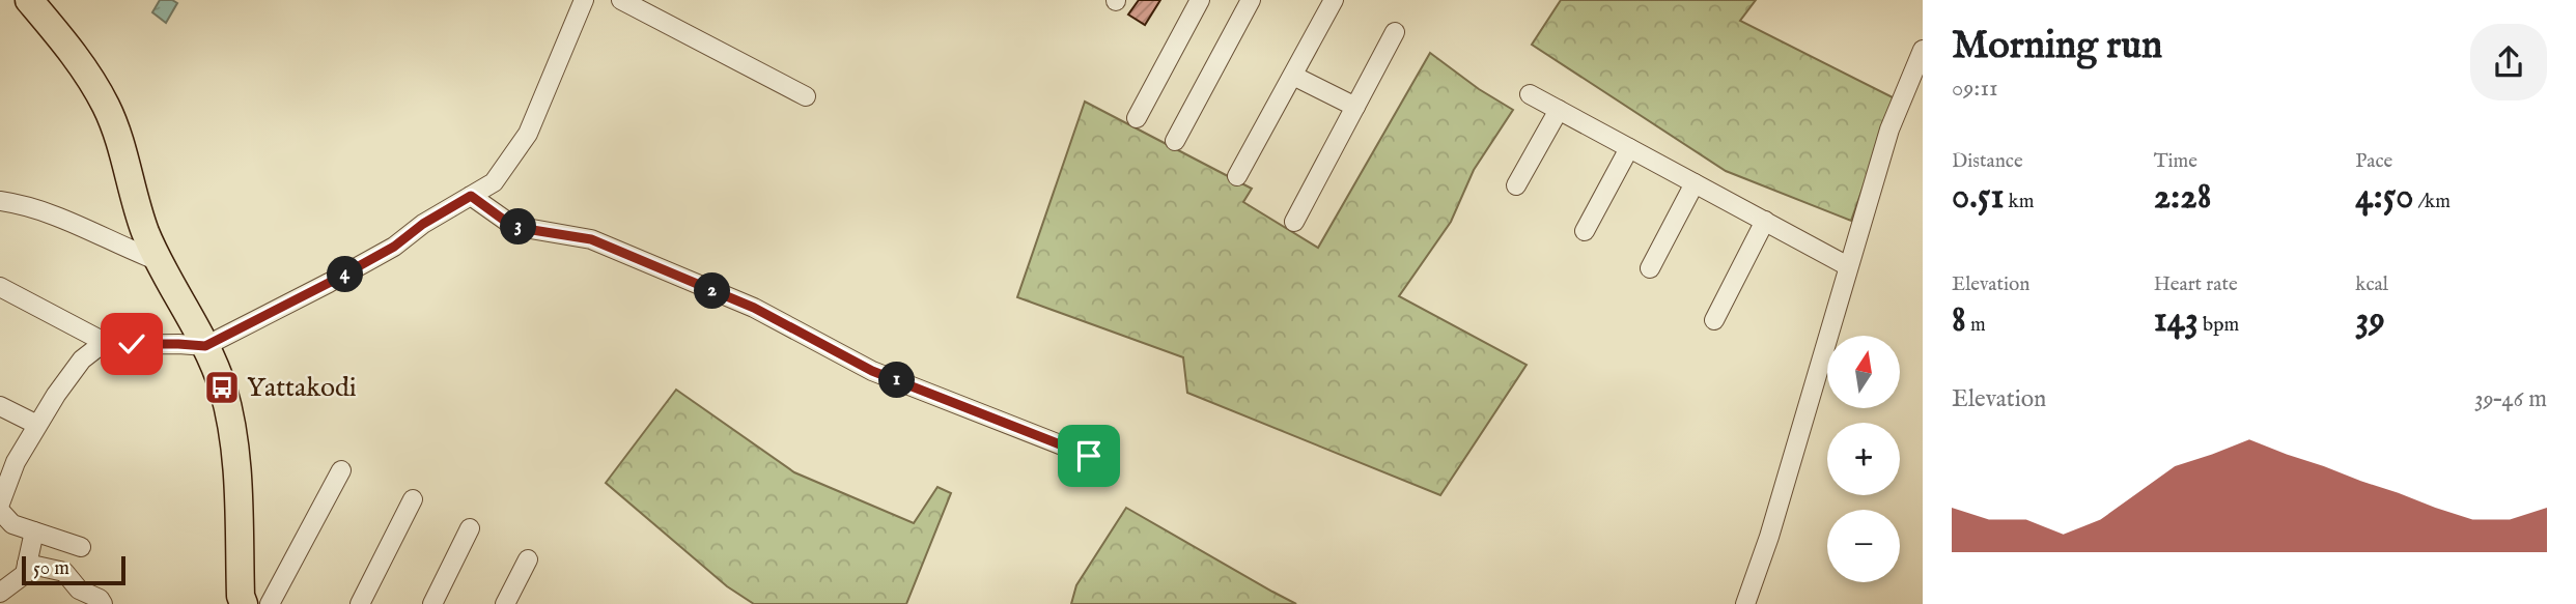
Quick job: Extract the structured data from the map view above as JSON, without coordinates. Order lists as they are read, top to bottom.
{
  "places": {
    "bus stop": ["Yattakodi"]
  },
  "scale_bar": "50 m",
  "north": "top",
  "page": {
    "heading": ["Morning run", "09:11"],
    "stats": [
      ["Distance", "0.51 km"],
      ["Time", "2:28"],
      ["Pace", "4:50 /km"],
      ["Elevation", "8 m"],
      ["Heart rate", "143 bpm"],
      ["kcal", "39"]
    ],
    "pins": [
      "3",
      "4",
      "2",
      "1"
    ],
    "map_buttons": ["+", "−"],
    "chart": ["Elevation", "39–46 m"],
    "scale": "50 m"
  }
}
